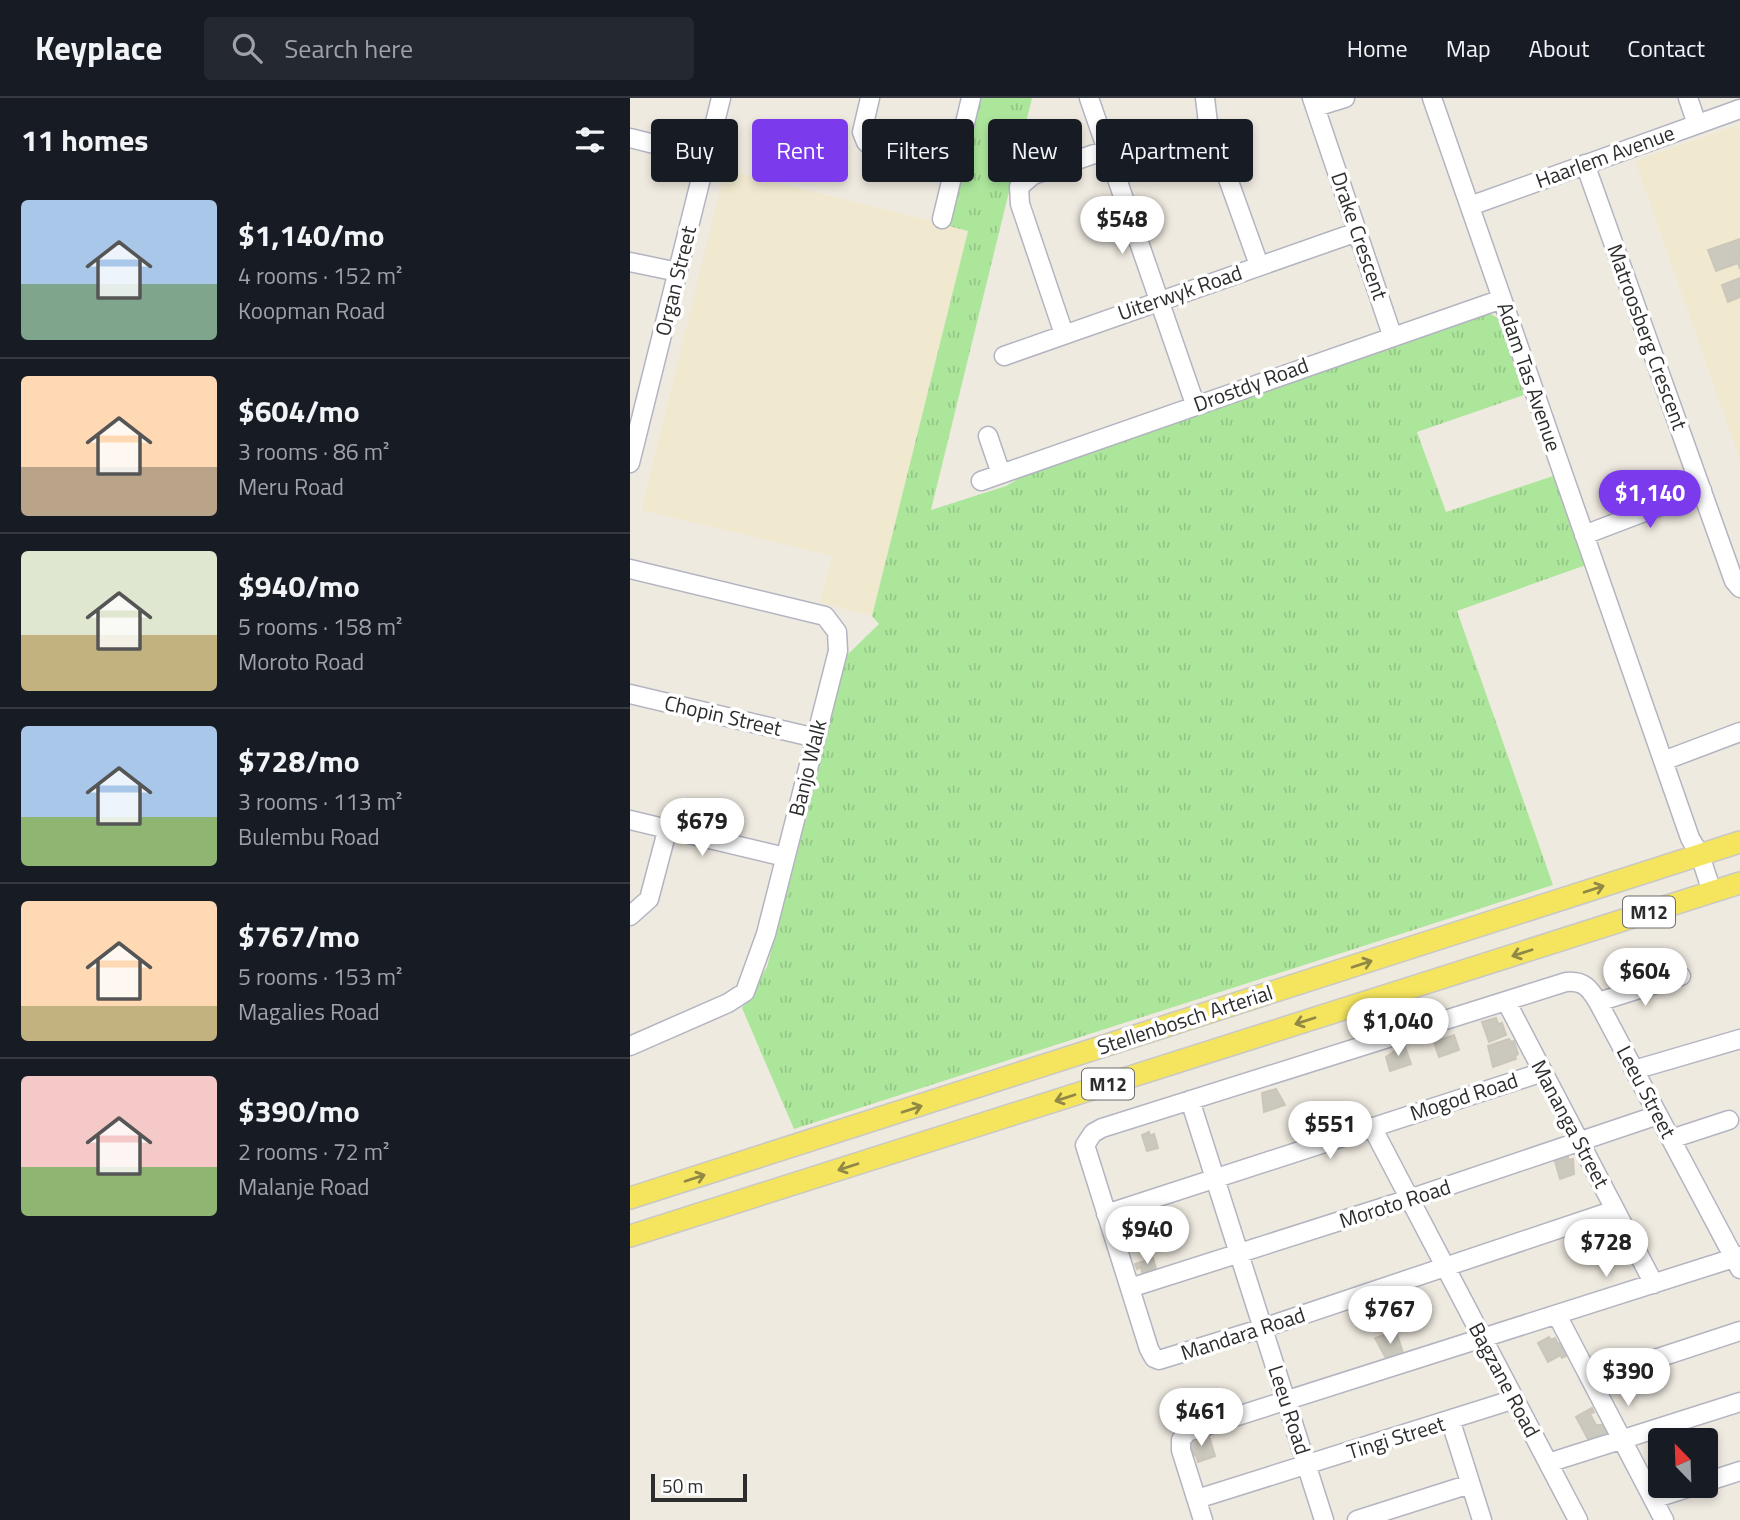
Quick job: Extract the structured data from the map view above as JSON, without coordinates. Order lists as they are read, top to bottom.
{
  "streets": {
    "main road": ["M12", "Stellenbosch Arterial"],
    "street": [
      "Haarlem Avenue",
      "Drake Crescent",
      "Organ Street",
      "Uiterwyk Road",
      "Matroosberg Crescent",
      "Adam Tas Avenue",
      "Drostdy Road",
      "Chopin Street",
      "Banjo Walk",
      "Leeu Street",
      "Mogod Road",
      "Mananga Street",
      "Moroto Road",
      "Mandara Road",
      "Bagzane Road",
      "Leeu Road",
      "Tingi Street"
    ]
  },
  "crossings": [
    ["Haarlem Avenue", "Matroosberg Crescent"],
    ["Haarlem Avenue", "Adam Tas Avenue"],
    ["Drake Crescent", "Uiterwyk Road"],
    ["Drake Crescent", "Drostdy Road"],
    ["Adam Tas Avenue", "Drostdy Road"],
    ["Adam Tas Avenue", "Stellenbosch Arterial"],
    ["Chopin Street", "Banjo Walk"],
    ["Leeu Street", "Mananga Street"],
    ["Leeu Street", "Moroto Road"],
    ["Leeu Street", "Mandara Road"],
    ["Leeu Street", "Leeu Road"],
    ["Mogod Road", "Mananga Street"],
    ["Mogod Road", "Mandara Road"],
    ["Mogod Road", "Bagzane Road"],
    ["Mogod Road", "Leeu Road"],
    ["Mananga Street", "Moroto Road"],
    ["Mananga Street", "Mandara Road"],
    ["Moroto Road", "Mandara Road"],
    ["Moroto Road", "Bagzane Road"],
    ["Moroto Road", "Leeu Road"],
    ["Mandara Road", "Bagzane Road"],
    ["Mandara Road", "Leeu Road"],
    ["Bagzane Road", "Tingi Street"],
    ["Leeu Road", "Tingi Street"]
  ],
  "scale_bar": "50 m",
  "north": "top left",
  "page": {
    "header": "Keyplace",
    "search": "Search here",
    "nav": [
      "Home",
      "Map",
      "About",
      "Contact"
    ],
    "heading": "11 homes",
    "chip": [
      "Buy",
      "Rent",
      "Filters",
      "New",
      "Apartment"
    ],
    "list": [
      {
        "name": "$1,140/mo",
        "note": "4 rooms · 152 m² · Koopman Road"
      },
      {
        "name": "$604/mo",
        "note": "3 rooms · 86 m² · Meru Road"
      },
      {
        "name": "$940/mo",
        "note": "5 rooms · 158 m² · Moroto Road"
      },
      {
        "name": "$728/mo",
        "note": "3 rooms · 113 m² · Bulembu Road"
      },
      {
        "name": "$767/mo",
        "note": "5 rooms · 153 m² · Magalies Road"
      },
      {
        "name": "$390/mo",
        "note": "2 rooms · 72 m² · Malanje Road"
      }
    ],
    "price": [
      "$548",
      "$1,140",
      "$679",
      "$604",
      "$1,040",
      "$551",
      "$940",
      "$728",
      "$767",
      "$390",
      "$461"
    ],
    "scale": "50 m"
  }
}
